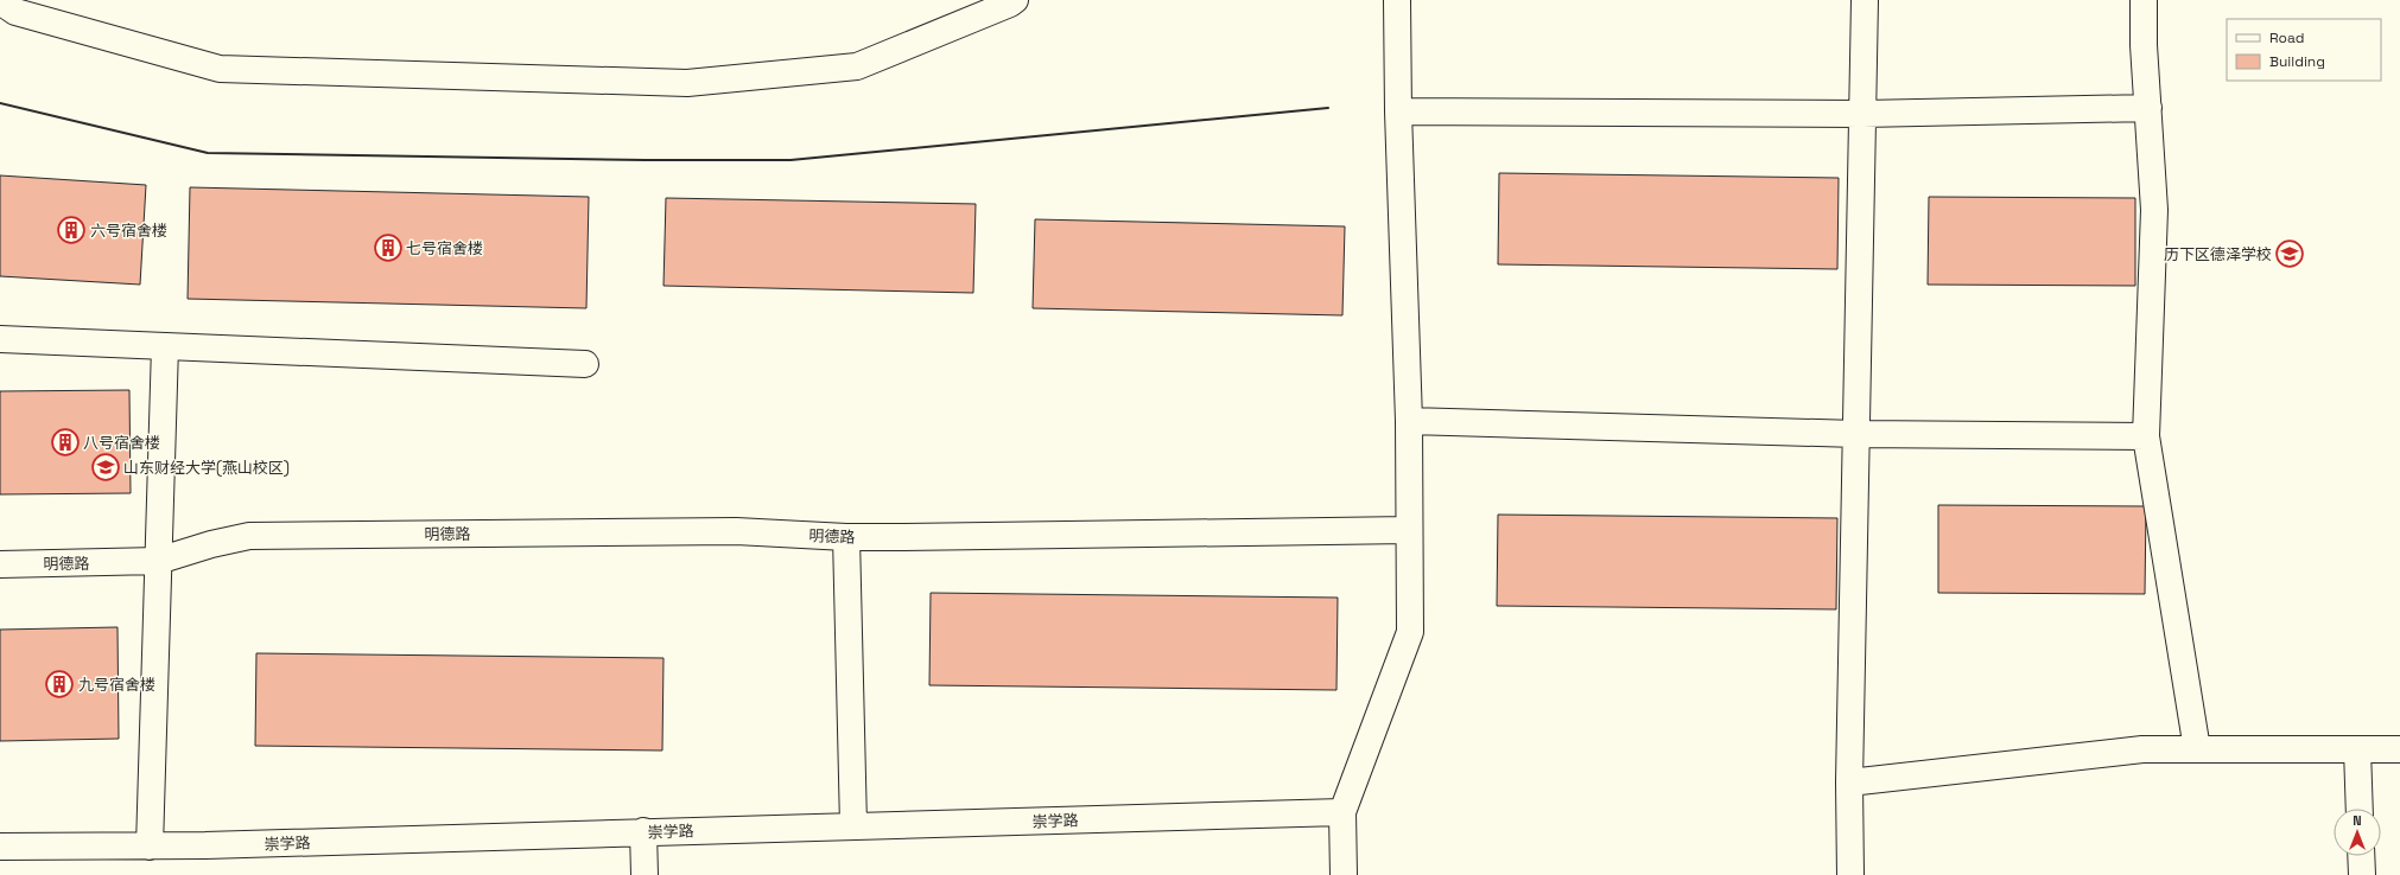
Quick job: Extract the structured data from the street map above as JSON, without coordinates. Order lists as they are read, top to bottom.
{
  "streets": {
    "street": ["明德路", "崇学路"]
  },
  "places": {
    "building": [
      "六号宿舍楼",
      "七号宿舍楼",
      "八号宿舍楼",
      "九号宿舍楼"
    ],
    "school or university": ["历下区德泽学校", "山东财经大学(燕山校区)"]
  },
  "legend": ["Road", "Building"],
  "north": "top"
}
